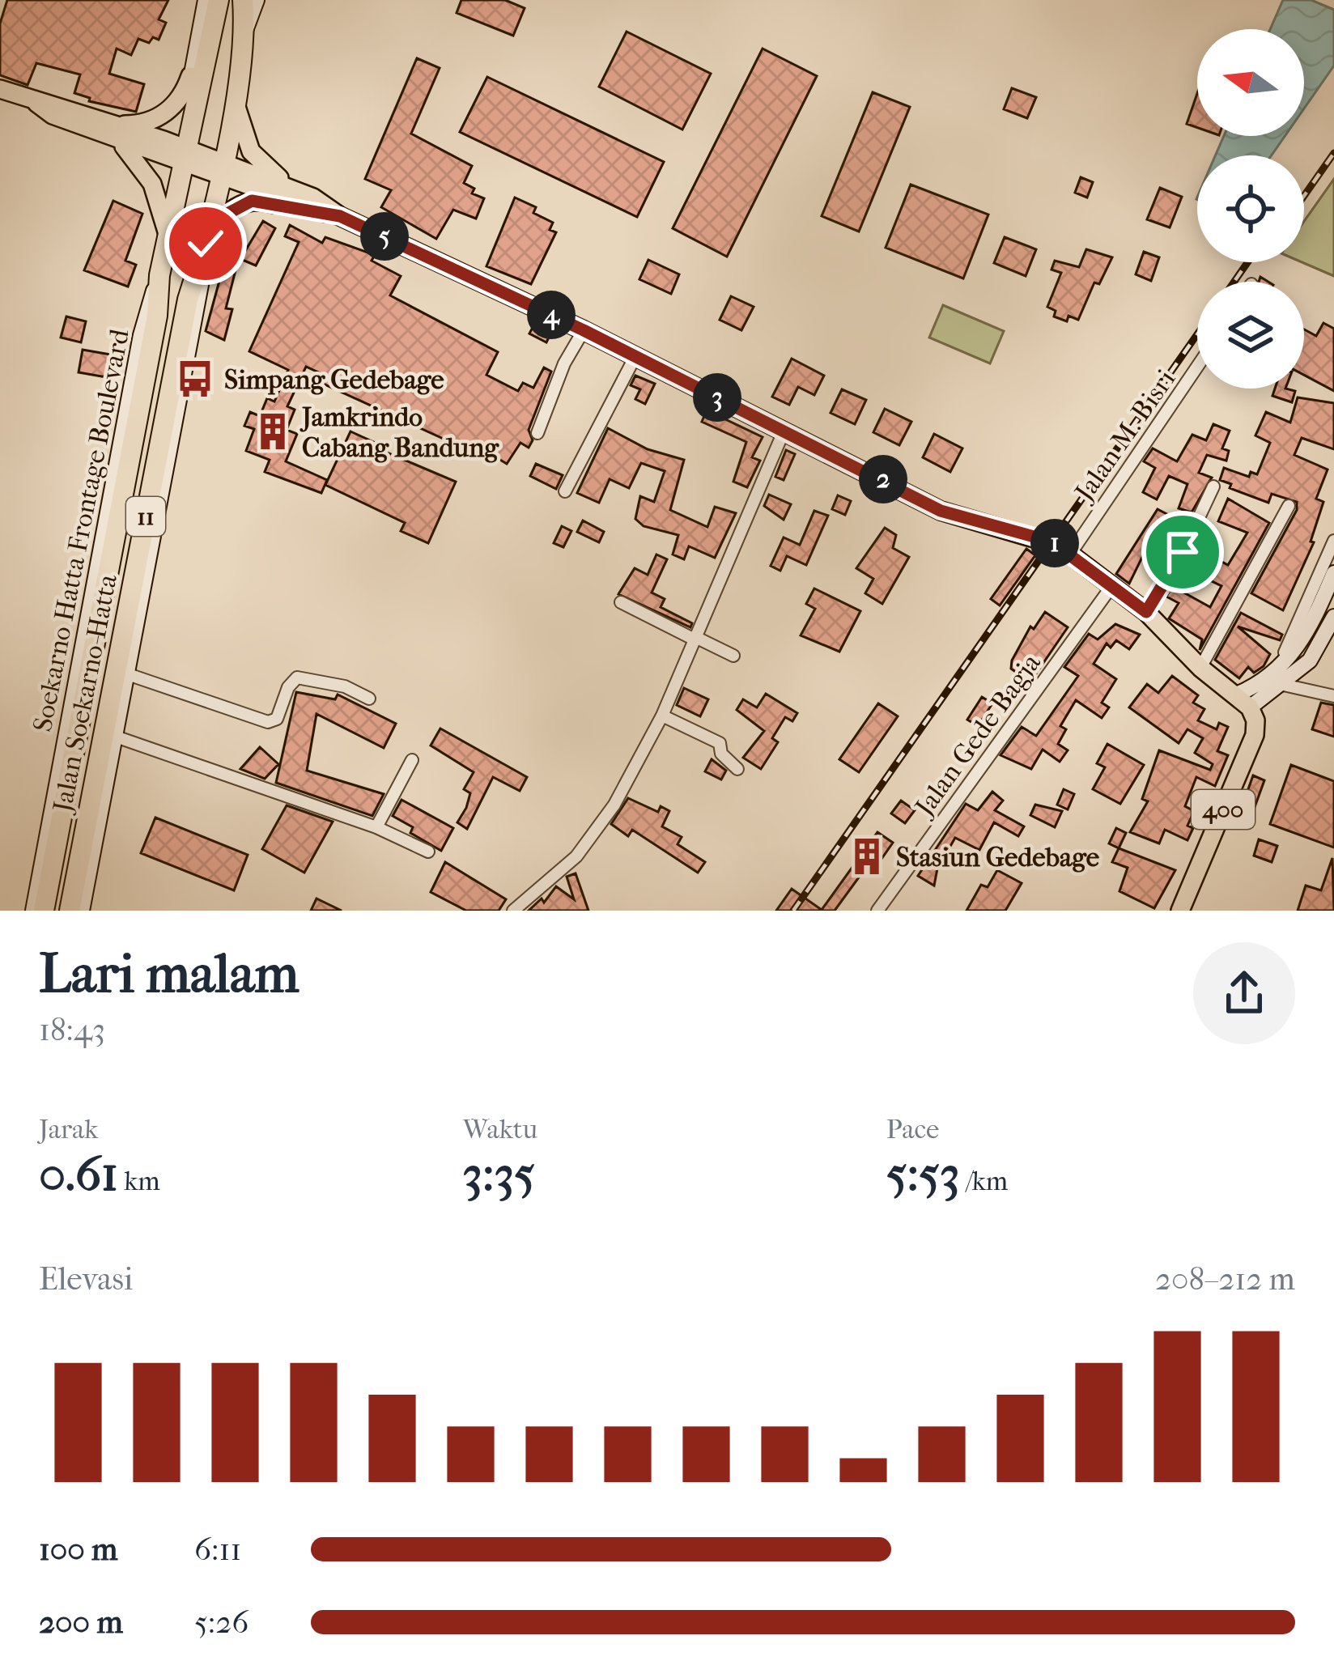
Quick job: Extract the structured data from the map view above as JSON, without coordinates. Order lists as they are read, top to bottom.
{
  "streets": {
    "highway": ["11", "Jalan Soekarno-Hatta"],
    "main road": ["Soekarno Hatta Frontage Boulevard", "400"],
    "street": ["Jalan M. Bisri", "Jalan Gede Bagja"]
  },
  "crossings": [
    ["Soekarno Hatta Frontage Boulevard", "Jalan Soekarno-Hatta"]
  ],
  "places": {
    "bus stop": ["Simpang Gedebage"],
    "building": ["Jamkrindo Cabang Bandung", "Stasiun Gedebage"]
  },
  "north": "left",
  "page": {
    "pins": [
      "5",
      "4",
      "3",
      "2",
      "1"
    ],
    "heading": ["Lari malam", "18:43"],
    "stats": [
      ["Jarak", "0.61 km"],
      ["Waktu", "3:35"],
      ["Pace", "5:53 /km"]
    ],
    "chart": ["Elevasi", "208–212 m"],
    "list": [
      {
        "name": "100 m",
        "note": "6:11"
      },
      {
        "name": "200 m",
        "note": "5:26"
      }
    ]
  }
}
